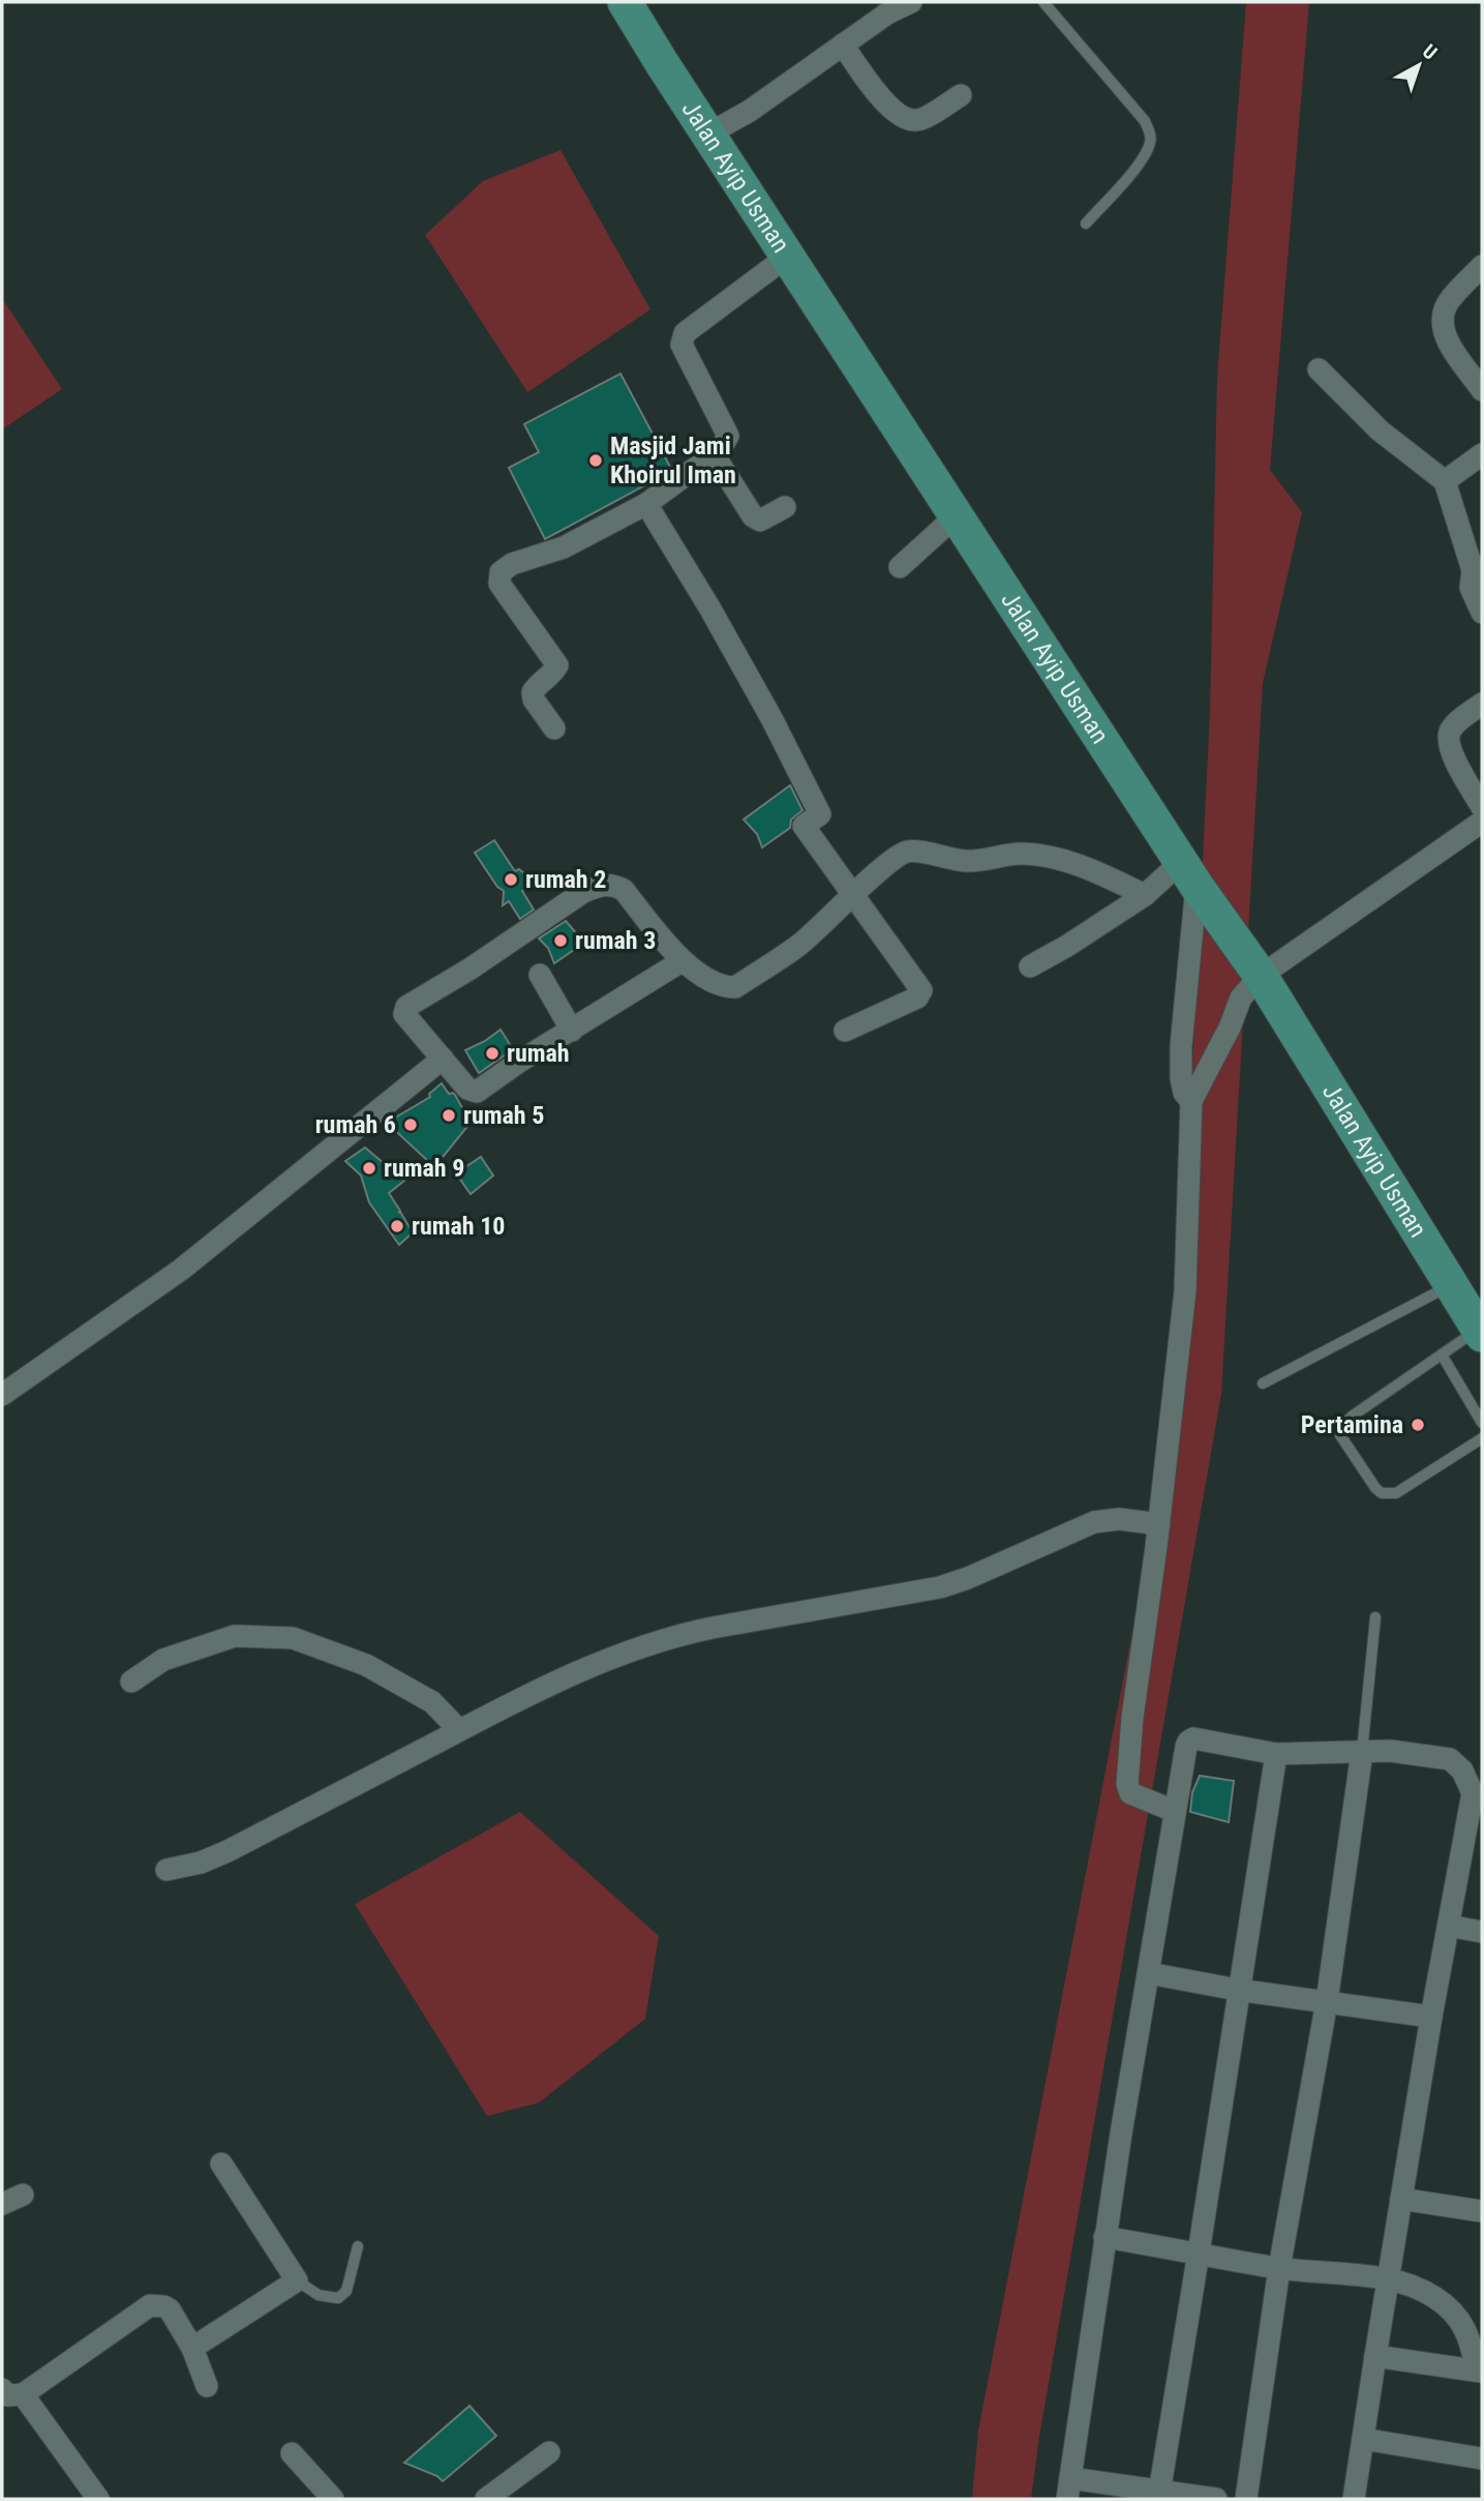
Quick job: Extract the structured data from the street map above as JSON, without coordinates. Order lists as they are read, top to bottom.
{
  "streets": {
    "main road": ["Jalan Ayip Usman"]
  },
  "places": [
    "Masjid Jami Khoirul Iman",
    "rumah 2",
    "rumah 3",
    "rumah",
    "rumah 5",
    "rumah 6",
    "rumah 9",
    "rumah 10",
    "Pertamina"
  ],
  "north": "top right"
}
